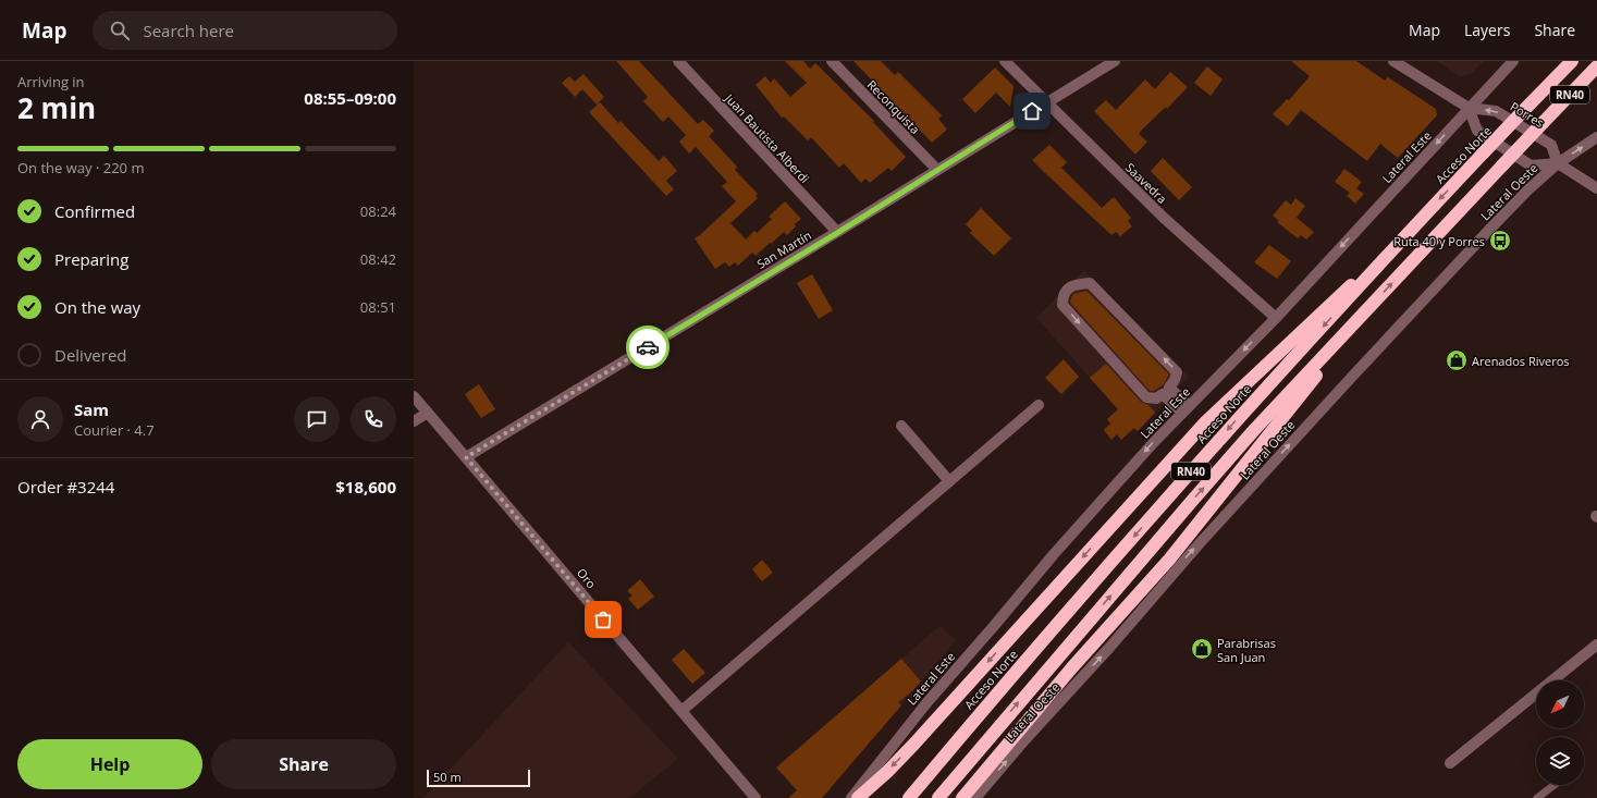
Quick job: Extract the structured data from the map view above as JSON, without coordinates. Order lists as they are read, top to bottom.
{
  "streets": {
    "highway": ["RN40", "Acceso Norte"],
    "street": [
      "Reconquista",
      "Porres",
      "Juan Bautista Alberdi",
      "Lateral Este",
      "Saavedra",
      "Lateral Oeste",
      "San Martín",
      "Oro"
    ]
  },
  "crossings": [
    ["Reconquista", "San Martín"],
    ["Porres", "Lateral Este"],
    ["Porres", "Lateral Oeste"],
    ["Juan Bautista Alberdi", "San Martín"],
    ["Lateral Este", "Saavedra"],
    ["Saavedra", "San Martín"],
    ["San Martín", "Oro"]
  ],
  "one_way": ["Lateral Este", "Lateral Oeste"],
  "places": {
    "bus stop": ["Ruta 40 y Porres"],
    "shop": ["Arenados Riveros", "Parabrisas San Juan"]
  },
  "scale_bar": "50 m",
  "north": "bottom left",
  "page": {
    "header": "Map",
    "search": "Search here",
    "nav": ["Map", "Layers", "Share"],
    "heading": ["2 min", "Arriving in", "08:55–09:00"],
    "panel": [
      "Sam",
      "Courier · 4.7",
      "Order #3244",
      "$18,600"
    ],
    "bar": "On the way · 220 m",
    "list": [
      ["Confirmed", "08:24"],
      ["Preparing", "08:42"],
      ["On the way", "08:51"],
      "Delivered"
    ],
    "buttons": ["Help", "Share"],
    "scale": "50 m"
  }
}
